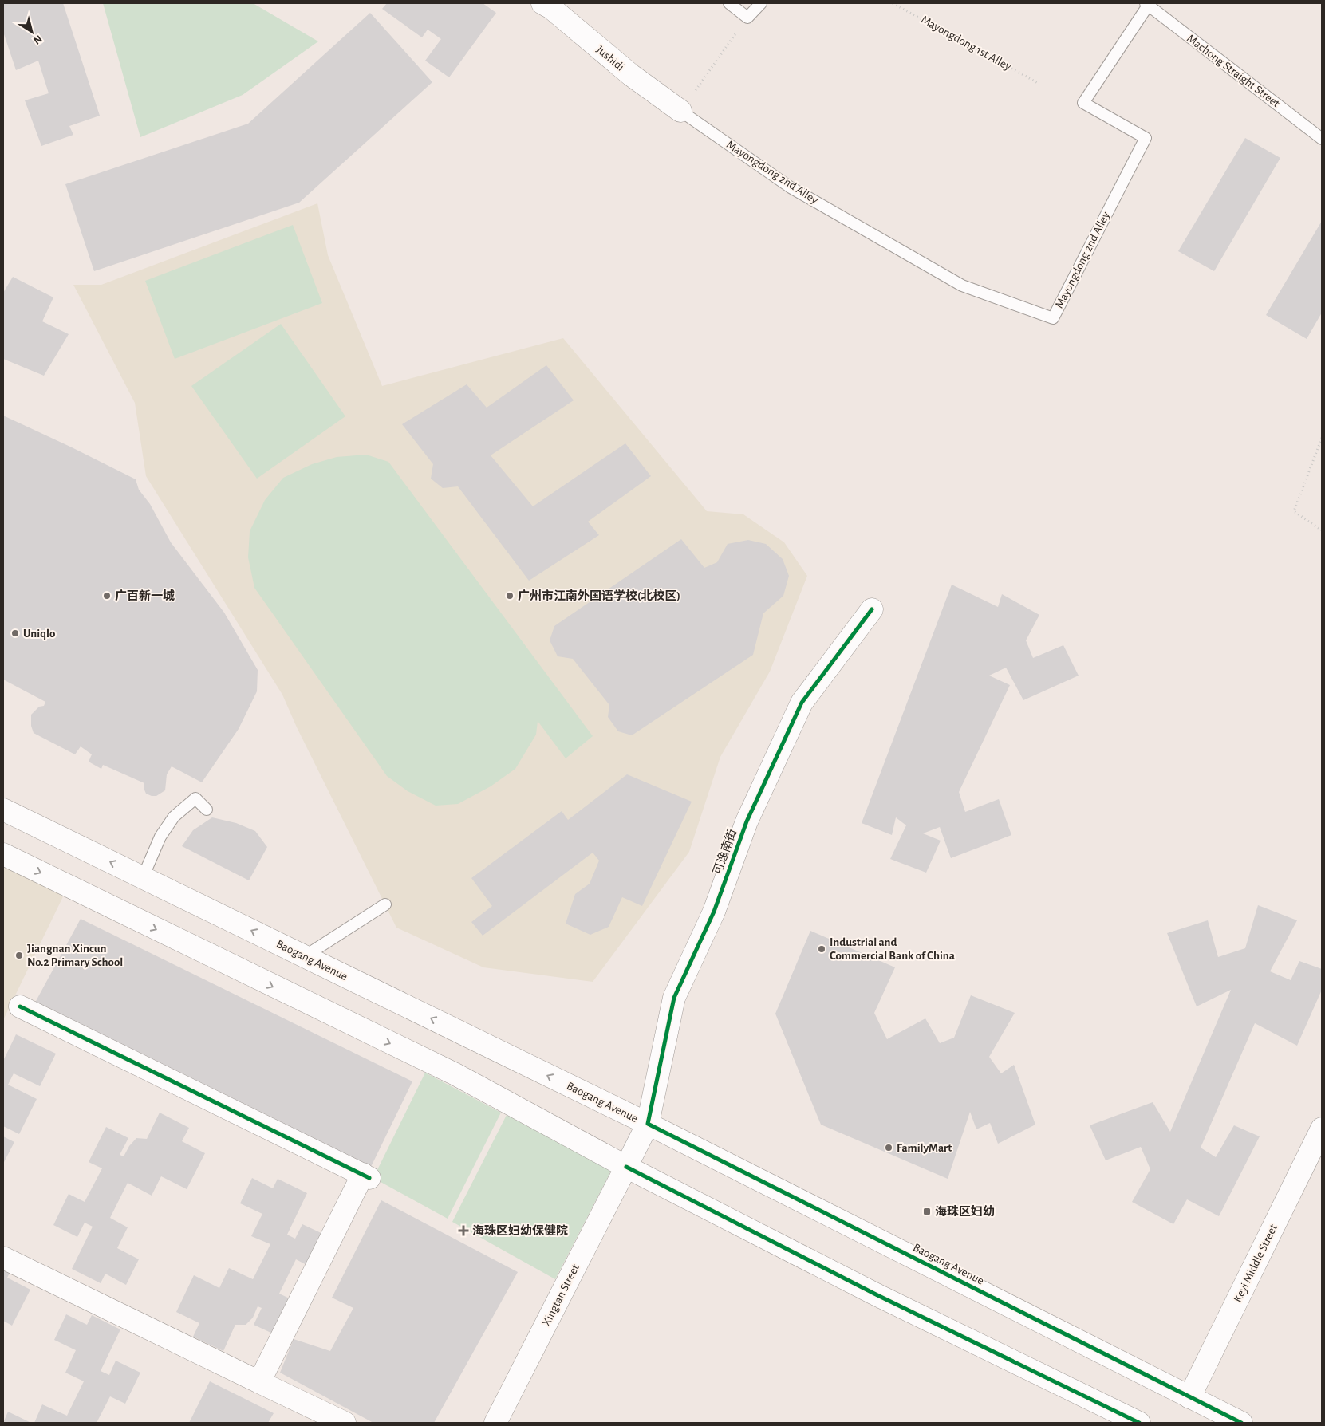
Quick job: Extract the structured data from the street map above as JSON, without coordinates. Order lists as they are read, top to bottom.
{
  "streets": {
    "main road": [
      "Jushidi",
      "可逸南街",
      "Baogang Avenue",
      "Keyi Middle Street",
      "Xingtan Street"
    ],
    "lane": ["Machong Straight Street", "Mayongdong 2nd Alley"],
    "path": ["Mayongdong 1st Alley"]
  },
  "crossings": [
    ["Jushidi", "Mayongdong 2nd Alley"],
    ["Machong Straight Street", "Mayongdong 2nd Alley"],
    ["可逸南街", "Baogang Avenue"],
    ["可逸南街", "Xingtan Street"],
    ["Baogang Avenue", "Keyi Middle Street"]
  ],
  "places": {
    "other": [
      "广百新一城",
      "广州市江南外国语学校(北校区)",
      "Uniqlo",
      "Industrial and Commercial Bank of China",
      "Jiangnan Xincun No.2 Primary School",
      "FamilyMart"
    ],
    "transit": ["海珠区妇幼"],
    "health": ["海珠区妇幼保健院"]
  },
  "north": "bottom right"
}
